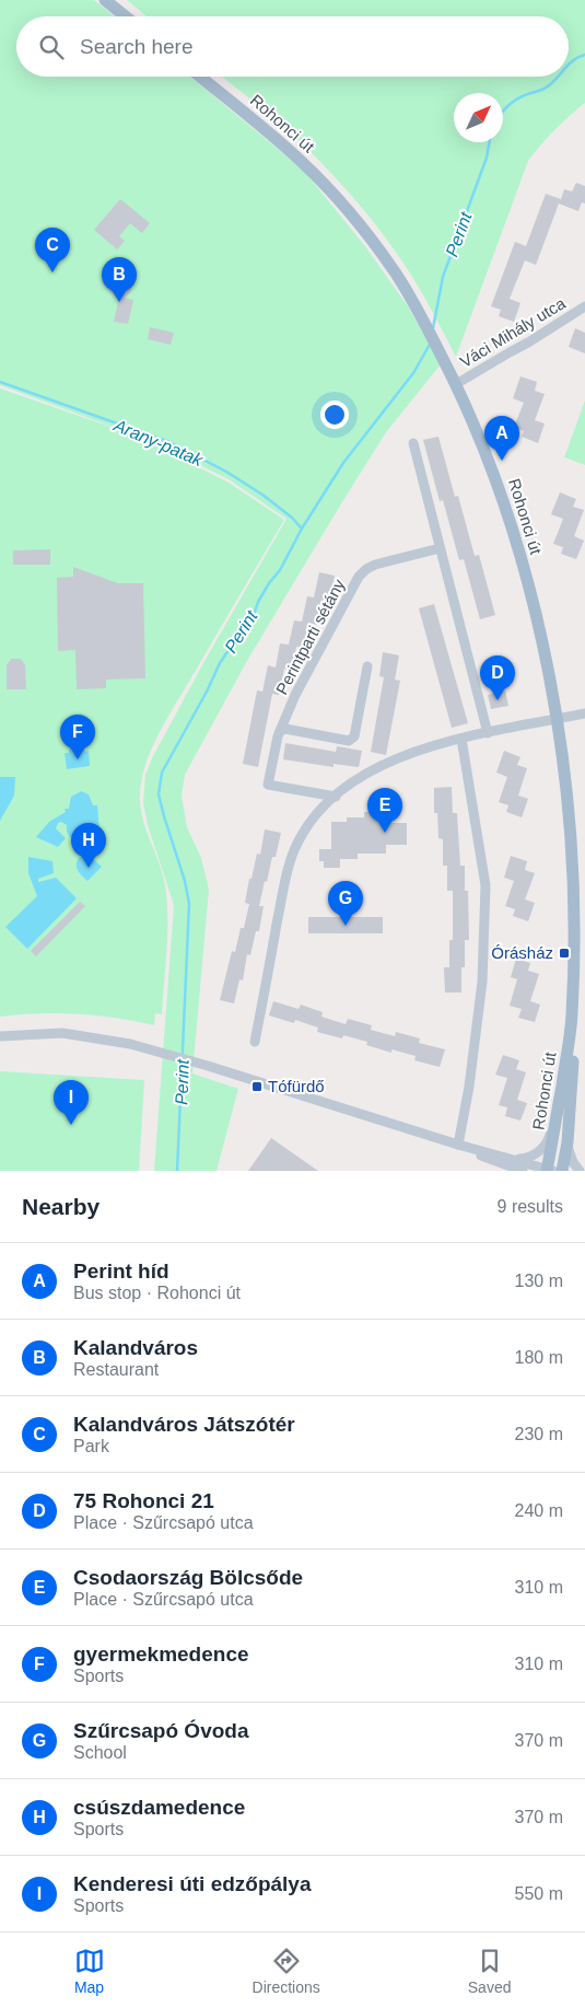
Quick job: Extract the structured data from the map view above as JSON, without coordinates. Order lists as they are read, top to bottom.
{
  "streets": {
    "main road": ["Rohonci út"],
    "street": ["Váci Mihály utca", "Perintparti sétány"]
  },
  "crossings": [
    ["Rohonci út", "Váci Mihály utca"]
  ],
  "water": ["Perint", "Arany-patak"],
  "places": {
    "transit": ["Órásház", "Tófürdő"]
  },
  "north": "top right",
  "page": {
    "search": "Search here",
    "pins": [
      "C",
      "B",
      "A",
      "D",
      "F",
      "E",
      "H",
      "G",
      "I"
    ],
    "heading": ["Nearby", "9 results"],
    "list": [
      {
        "mark": "A",
        "name": "Perint híd",
        "note": "Bus stop · Rohonci út",
        "value": "130 m"
      },
      {
        "mark": "B",
        "name": "Kalandváros",
        "note": "Restaurant",
        "value": "180 m"
      },
      {
        "mark": "C",
        "name": "Kalandváros Játszótér",
        "note": "Park",
        "value": "230 m"
      },
      {
        "mark": "D",
        "name": "75 Rohonci 21",
        "note": "Place · Szűrcsapó utca",
        "value": "240 m"
      },
      {
        "mark": "E",
        "name": "Csodaország Bölcsőde",
        "note": "Place · Szűrcsapó utca",
        "value": "310 m"
      },
      {
        "mark": "F",
        "name": "gyermekmedence",
        "note": "Sports",
        "value": "310 m"
      },
      {
        "mark": "G",
        "name": "Szűrcsapó Óvoda",
        "note": "School",
        "value": "370 m"
      },
      {
        "mark": "H",
        "name": "csúszdamedence",
        "note": "Sports",
        "value": "370 m"
      },
      {
        "mark": "I",
        "name": "Kenderesi úti edzőpálya",
        "note": "Sports",
        "value": "550 m"
      }
    ],
    "nav": ["Map", "Directions", "Saved"]
  }
}
